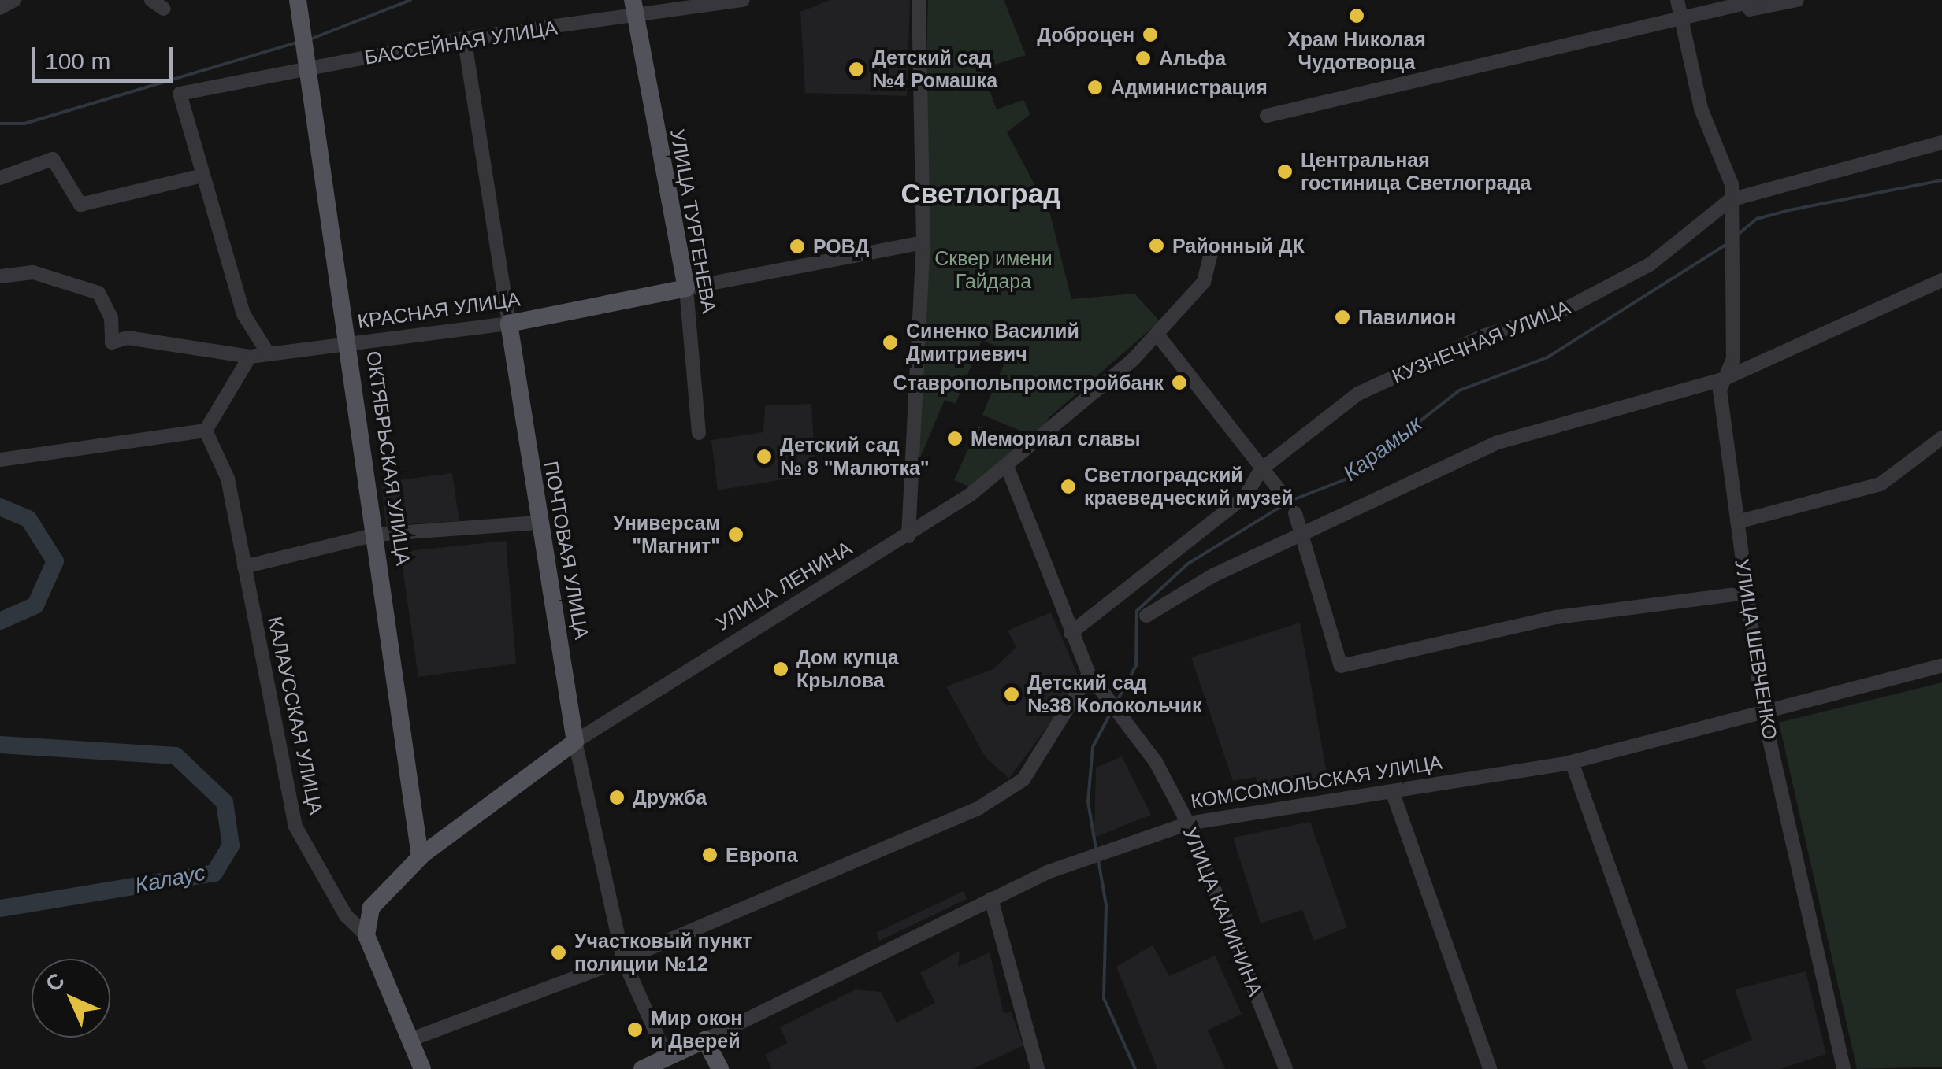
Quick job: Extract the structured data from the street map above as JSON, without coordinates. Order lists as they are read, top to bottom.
{
  "streets": {
    "main road": [
      "УЛИЦА ТУРГЕНЕВА",
      "КРАСНАЯ УЛИЦА",
      "ОКТЯБРЬСКАЯ УЛИЦА",
      "ПОЧТОВАЯ УЛИЦА",
      "УЛИЦА ЛЕНИНА",
      "КАЛАУССКАЯ УЛИЦА",
      "КОМСОМОЛЬСКАЯ УЛИЦА"
    ],
    "street": [
      "БАССЕЙНАЯ УЛИЦА",
      "КУЗНЕЧНАЯ УЛИЦА",
      "УЛИЦА ШЕВЧЕНКО",
      "УЛИЦА КАЛИНИНА"
    ]
  },
  "crossings": [
    ["БАССЕЙНАЯ УЛИЦА", "УЛИЦА ТУРГЕНЕВА"],
    ["БАССЕЙНАЯ УЛИЦА", "ОКТЯБРЬСКАЯ УЛИЦА"],
    ["БАССЕЙНАЯ УЛИЦА", "ПОЧТОВАЯ УЛИЦА"],
    ["УЛИЦА ТУРГЕНЕВА", "КРАСНАЯ УЛИЦА"],
    ["КРАСНАЯ УЛИЦА", "ОКТЯБРЬСКАЯ УЛИЦА"],
    ["КРАСНАЯ УЛИЦА", "ПОЧТОВАЯ УЛИЦА"],
    ["КУЗНЕЧНАЯ УЛИЦА", "УЛИЦА ШЕВЧЕНКО"],
    ["ОКТЯБРЬСКАЯ УЛИЦА", "УЛИЦА ЛЕНИНА"],
    ["ПОЧТОВАЯ УЛИЦА", "УЛИЦА ЛЕНИНА"],
    ["ПОЧТОВАЯ УЛИЦА", "КОМСОМОЛЬСКАЯ УЛИЦА"],
    ["УЛИЦА ЛЕНИНА", "КАЛАУССКАЯ УЛИЦА"],
    ["УЛИЦА ШЕВЧЕНКО", "КОМСОМОЛЬСКАЯ УЛИЦА"],
    ["КОМСОМОЛЬСКАЯ УЛИЦА", "УЛИЦА КАЛИНИНА"]
  ],
  "districts": ["Светлоград"],
  "water": ["Карамык", "Калаус"],
  "parks": ["Сквер имени Гайдара"],
  "places": [
    "Храм Николая Чудотворца",
    "Доброцен",
    "Альфа",
    "Детский сад №4 Ромашка",
    "Администрация",
    "Центральная гостиница Светлограда",
    "Районный ДК",
    "РОВД",
    "Павилион",
    "Синенко Василий Дмитриевич",
    "Ставропольпромстройбанк",
    "Мемориал славы",
    "Детский сад № 8 \"Малютка\"",
    "Светлоградский краеведческий музей",
    "Универсам \"Магнит\"",
    "Дом купца Крылова",
    "Детский сад №38 Колокольчик",
    "Дружба",
    "Европа",
    "Участковый пункт полиции №12",
    "Мир окон и Дверей"
  ],
  "scale_bar": "100 m",
  "north": "top left"
}
